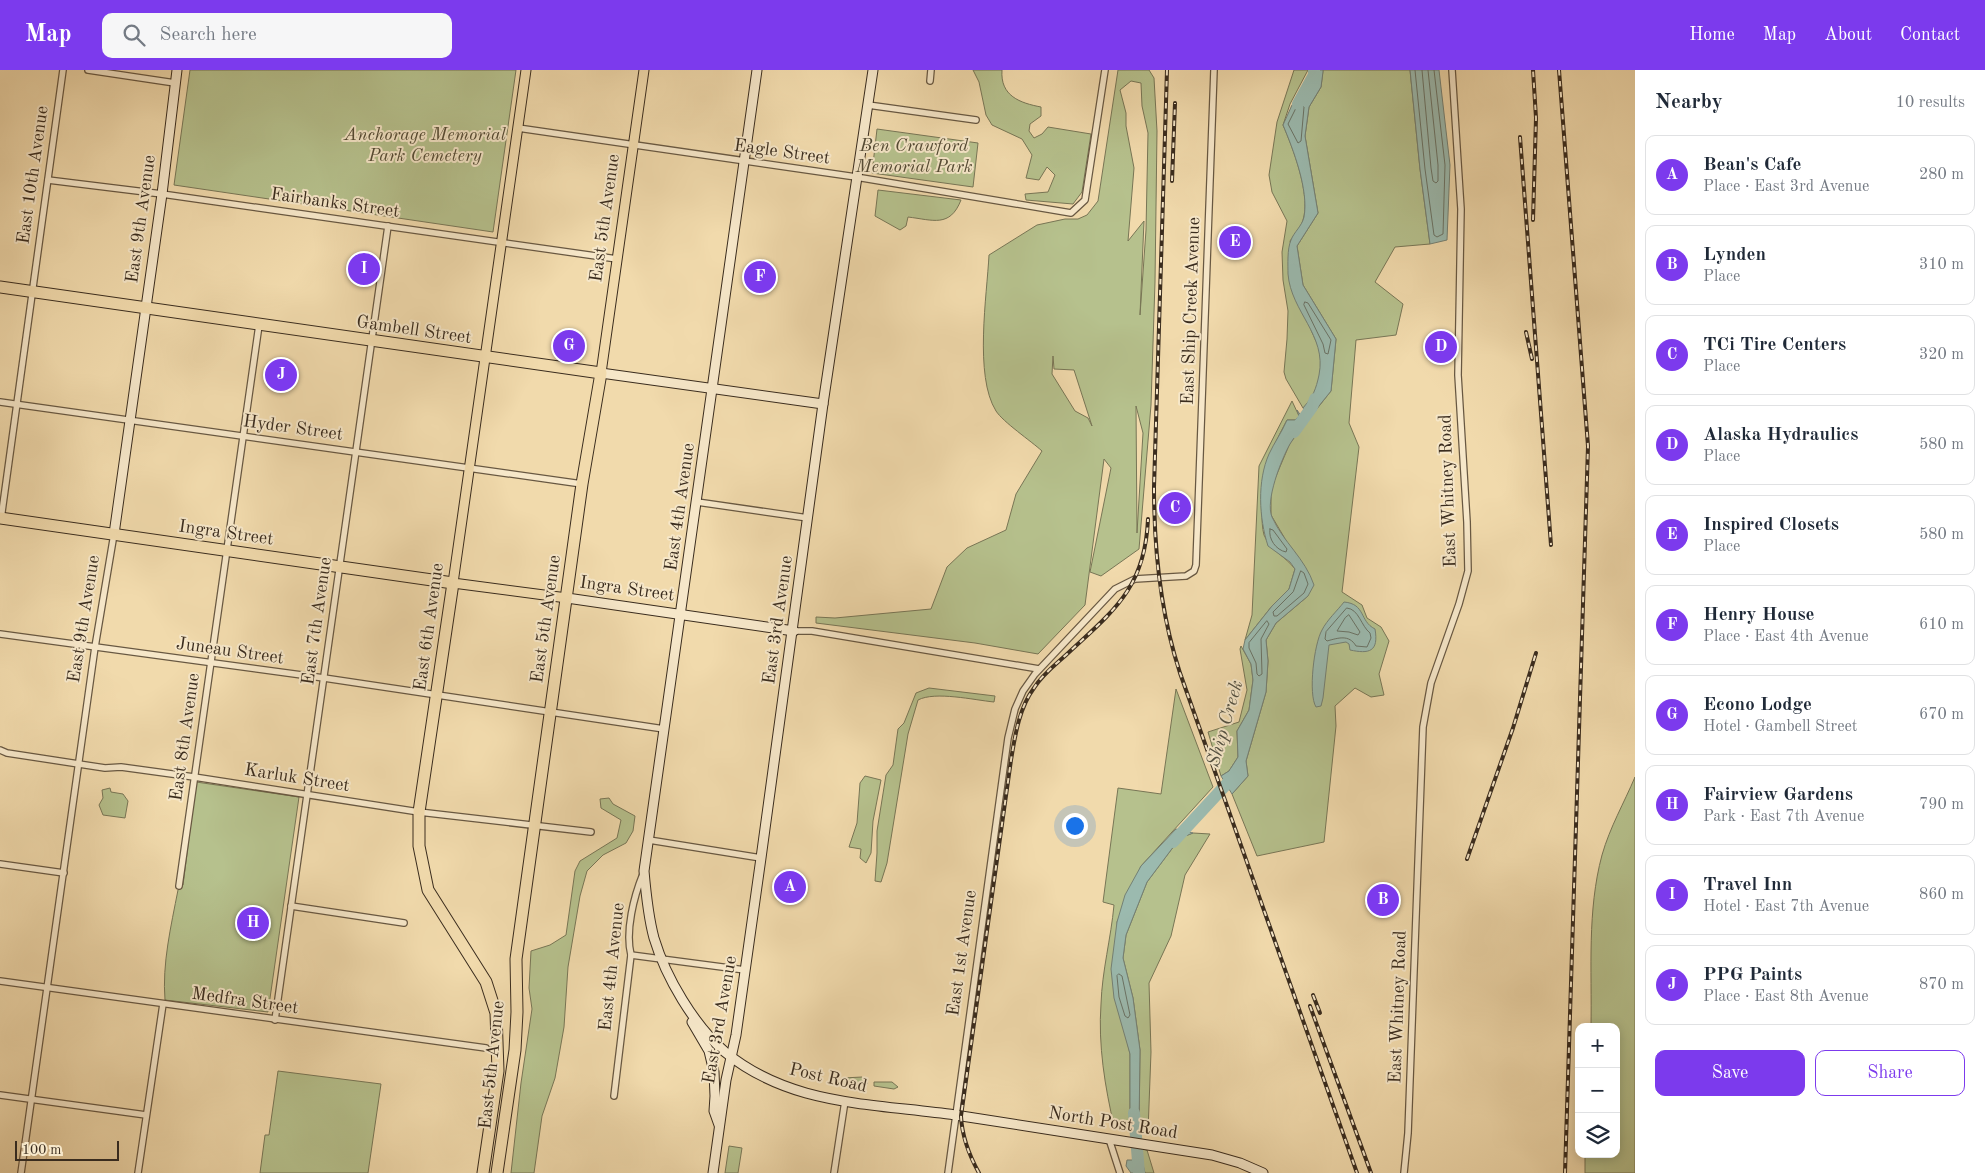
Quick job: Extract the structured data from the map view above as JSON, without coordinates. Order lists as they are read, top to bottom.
{
  "streets": {
    "highway": [
      "East 5th Avenue",
      "Gambell Street",
      "Ingra Street",
      "East 6th Avenue"
    ],
    "main road": [
      "East 9th Avenue",
      "East 4th Avenue",
      "East 3rd Avenue",
      "Post Road",
      "North Post Road"
    ],
    "street": [
      "Eagle Street",
      "East 10th Avenue",
      "Fairbanks Street",
      "East Ship Creek Avenue",
      "Hyder Street",
      "East Whitney Road",
      "East 7th Avenue",
      "Juneau Street",
      "East 8th Avenue",
      "Karluk Street",
      "East 1st Avenue",
      "Medfra Street"
    ]
  },
  "crossings": [
    ["Eagle Street", "East 5th Avenue"],
    ["Eagle Street", "East 4th Avenue"],
    ["Eagle Street", "East 3rd Avenue"],
    ["Eagle Street", "East 6th Avenue"],
    ["East 10th Avenue", "Fairbanks Street"],
    ["East 10th Avenue", "Gambell Street"],
    ["East 10th Avenue", "Hyder Street"],
    ["East 10th Avenue", "Ingra Street"],
    ["Fairbanks Street", "East 5th Avenue"],
    ["Fairbanks Street", "East 9th Avenue"],
    ["Fairbanks Street", "East 7th Avenue"],
    ["Fairbanks Street", "East 6th Avenue"],
    ["East 5th Avenue", "Gambell Street"],
    ["East 5th Avenue", "Hyder Street"],
    ["East 5th Avenue", "Ingra Street"],
    ["East 5th Avenue", "Juneau Street"],
    ["East 5th Avenue", "Karluk Street"],
    ["East 9th Avenue", "Gambell Street"],
    ["East 9th Avenue", "Hyder Street"],
    ["East 9th Avenue", "Ingra Street"],
    ["East 9th Avenue", "Juneau Street"],
    ["East 9th Avenue", "Karluk Street"],
    ["East 9th Avenue", "Medfra Street"],
    ["East Ship Creek Avenue", "East 1st Avenue"],
    ["Gambell Street", "East 4th Avenue"],
    ["Gambell Street", "East 3rd Avenue"],
    ["Gambell Street", "East 7th Avenue"],
    ["Gambell Street", "East 6th Avenue"],
    ["Gambell Street", "East 8th Avenue"],
    ["Hyder Street", "East 7th Avenue"],
    ["Hyder Street", "East 6th Avenue"],
    ["Hyder Street", "East 8th Avenue"],
    ["East 4th Avenue", "Ingra Street"],
    ["East 4th Avenue", "Juneau Street"],
    ["East 4th Avenue", "Post Road"],
    ["Ingra Street", "East 3rd Avenue"],
    ["Ingra Street", "East 7th Avenue"],
    ["Ingra Street", "East 6th Avenue"],
    ["Ingra Street", "East 8th Avenue"],
    ["Ingra Street", "East 1st Avenue"],
    ["East 3rd Avenue", "Post Road"],
    ["East 7th Avenue", "Juneau Street"],
    ["East 7th Avenue", "Karluk Street"],
    ["East 7th Avenue", "Medfra Street"],
    ["East 6th Avenue", "Juneau Street"],
    ["East 6th Avenue", "Karluk Street"],
    ["Juneau Street", "East 8th Avenue"],
    ["East 8th Avenue", "Karluk Street"],
    ["East 1st Avenue", "Post Road"],
    ["East 1st Avenue", "North Post Road"],
    ["Post Road", "North Post Road"]
  ],
  "water": ["Ship Creek"],
  "parks": ["Anchorage Memorial Park Cemetery", "Ben Crawford Memorial Park"],
  "scale_bar": "100 m",
  "page": {
    "header": "Map",
    "search": "Search here",
    "nav": [
      "Home",
      "Map",
      "About",
      "Contact"
    ],
    "heading": ["Nearby", "10 results"],
    "list": [
      {
        "mark": "A",
        "name": "Bean's Cafe",
        "note": "Place · East 3rd Avenue",
        "value": "280 m"
      },
      {
        "mark": "B",
        "name": "Lynden",
        "note": "Place",
        "value": "310 m"
      },
      {
        "mark": "C",
        "name": "TCi Tire Centers",
        "note": "Place",
        "value": "320 m"
      },
      {
        "mark": "D",
        "name": "Alaska Hydraulics",
        "note": "Place",
        "value": "580 m"
      },
      {
        "mark": "E",
        "name": "Inspired Closets",
        "note": "Place",
        "value": "580 m"
      },
      {
        "mark": "F",
        "name": "Henry House",
        "note": "Place · East 4th Avenue",
        "value": "610 m"
      },
      {
        "mark": "G",
        "name": "Econo Lodge",
        "note": "Hotel · Gambell Street",
        "value": "670 m"
      },
      {
        "mark": "H",
        "name": "Fairview Gardens",
        "note": "Park · East 7th Avenue",
        "value": "790 m"
      },
      {
        "mark": "I",
        "name": "Travel Inn",
        "note": "Hotel · East 7th Avenue",
        "value": "860 m"
      },
      {
        "mark": "J",
        "name": "PPG Paints",
        "note": "Place · East 8th Avenue",
        "value": "870 m"
      }
    ],
    "pins": [
      "E",
      "I",
      "F",
      "G",
      "D",
      "J",
      "C",
      "A",
      "B",
      "H"
    ],
    "map_buttons": ["+", "−"],
    "buttons": ["Save", "Share"],
    "scale": "100 m"
  }
}
